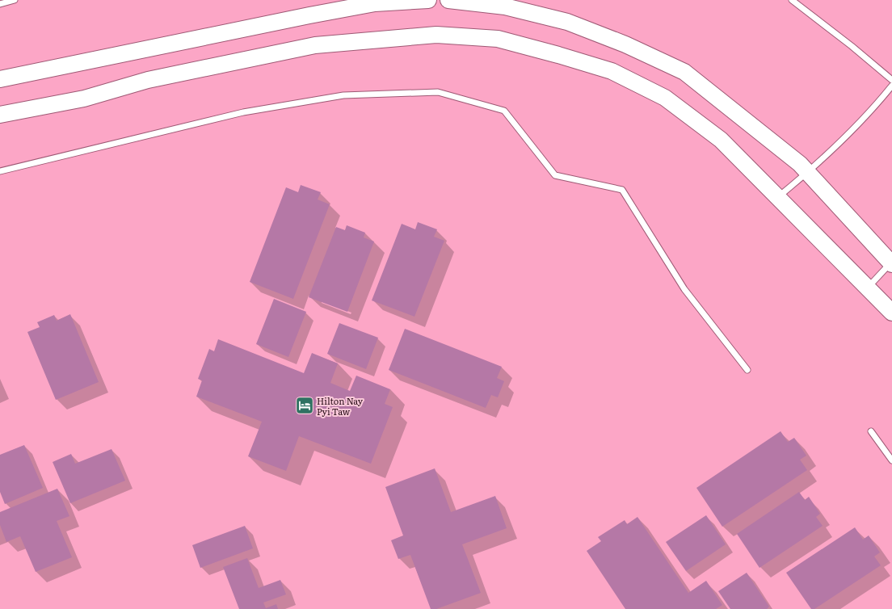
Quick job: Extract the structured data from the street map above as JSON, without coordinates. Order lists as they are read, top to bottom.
{
  "places": {
    "hotel": ["Hilton Nay Pyi Taw"]
  }
}
